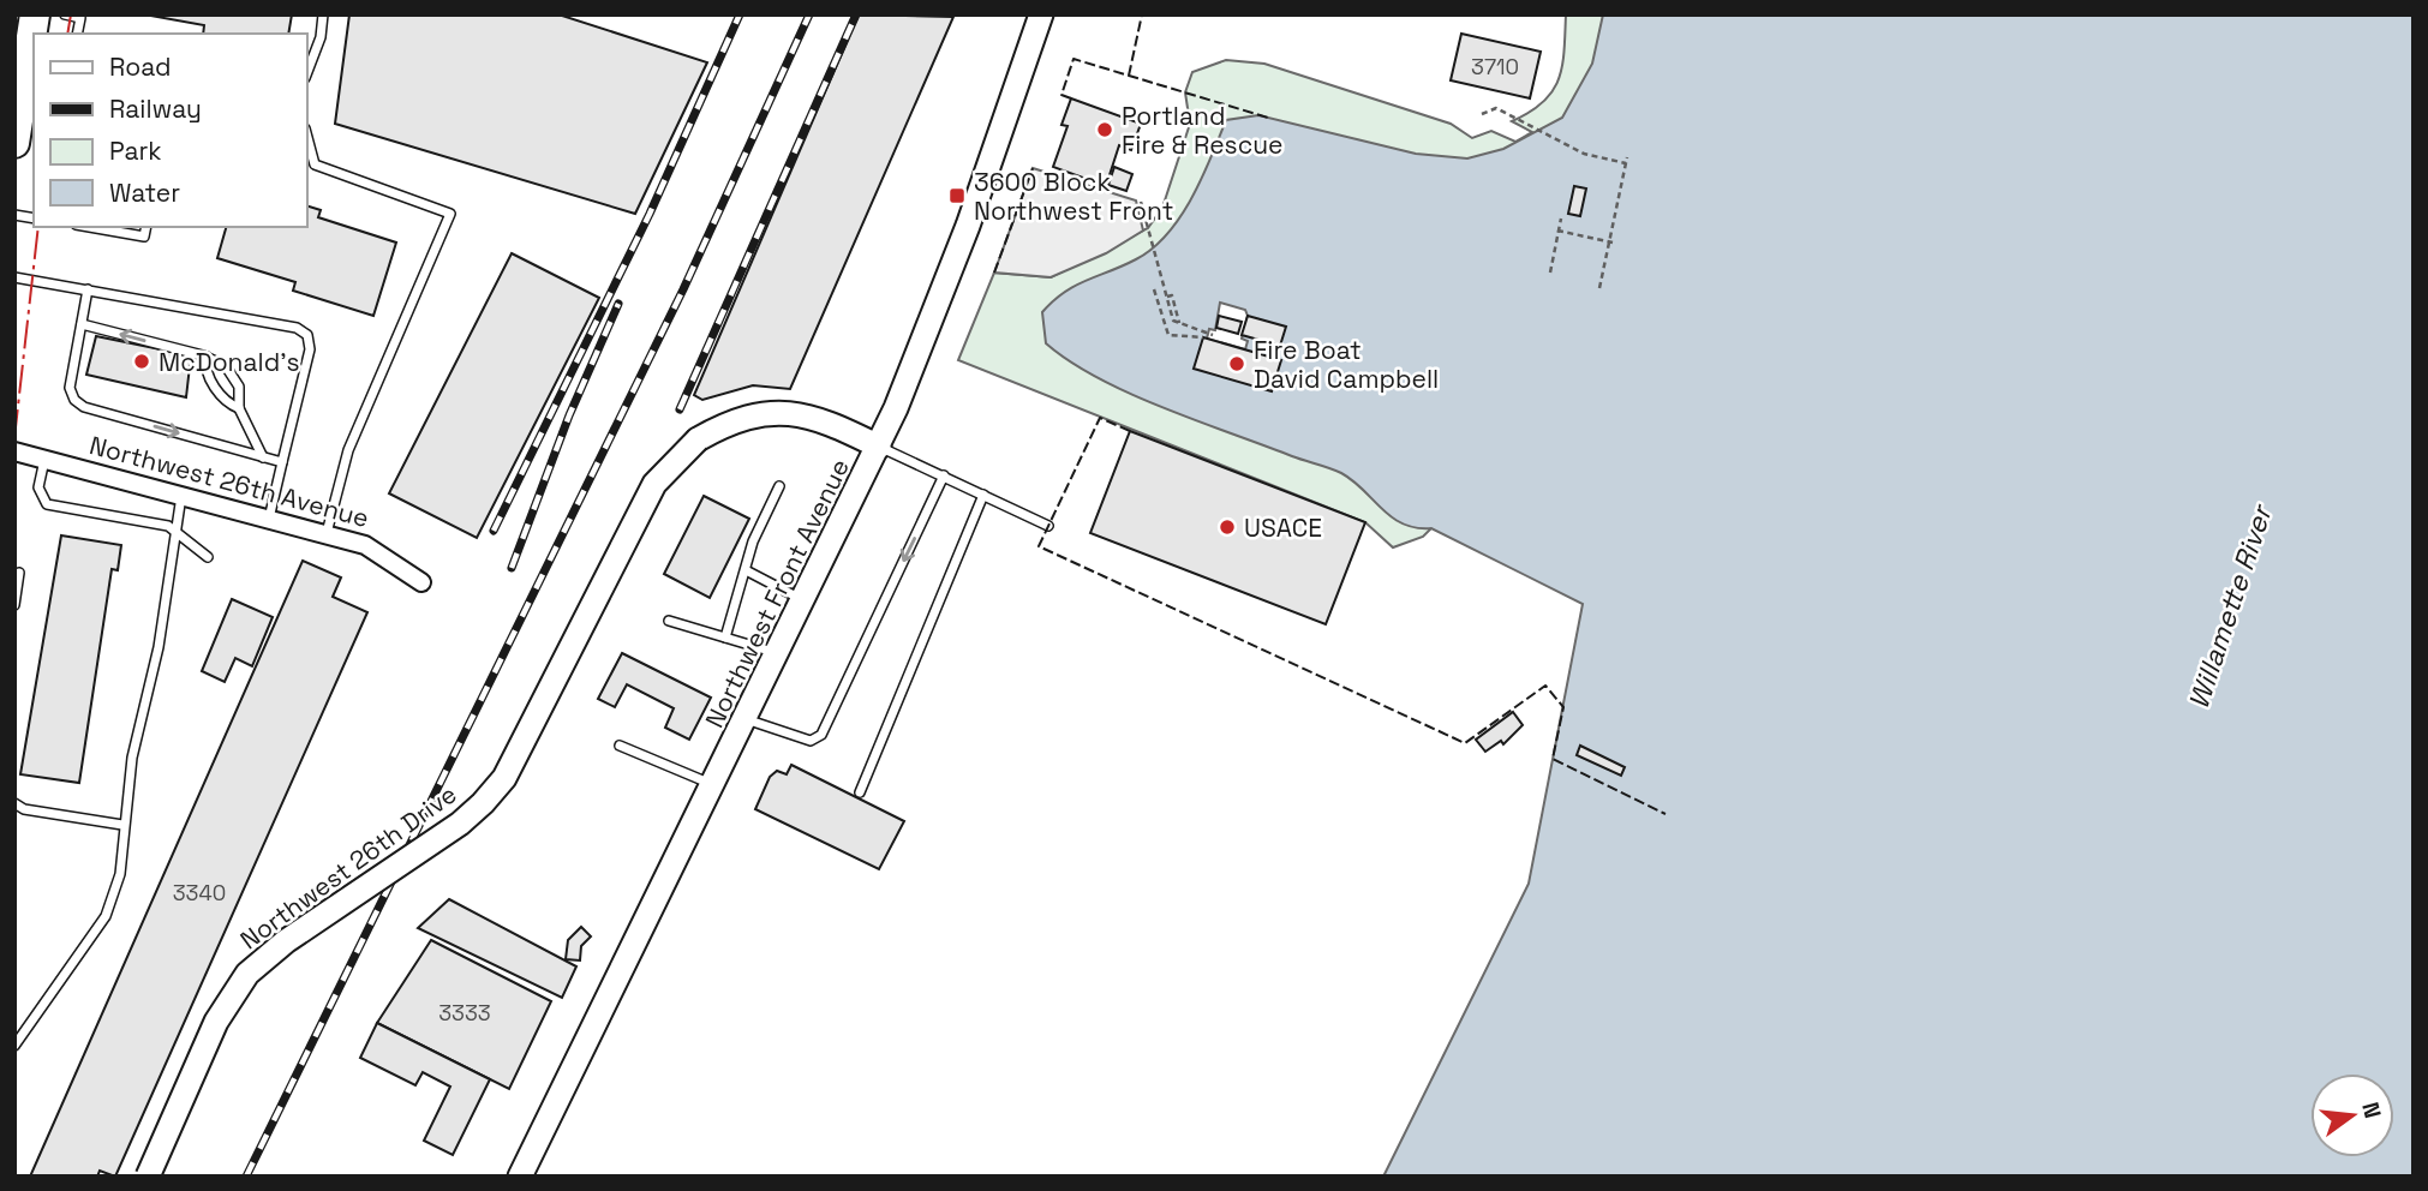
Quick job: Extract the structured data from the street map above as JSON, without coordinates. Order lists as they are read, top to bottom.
{
  "streets": {
    "main road": ["Northwest Front Avenue", "Northwest 26th Drive"],
    "street": ["Northwest 26th Avenue"]
  },
  "crossings": [
    ["Northwest Front Avenue", "Northwest 26th Drive"]
  ],
  "water": ["Willamette River"],
  "places": {
    "other": [
      "Portland Fire & Rescue",
      "McDonald's",
      "Fire Boat David Campbell",
      "USACE"
    ],
    "transit": ["3600 Block Northwest Front"]
  },
  "house_numbers": ["3710", "3340", "3333"],
  "legend": [
    "Road",
    "Railway",
    "Park",
    "Water"
  ],
  "north": "right"
}
